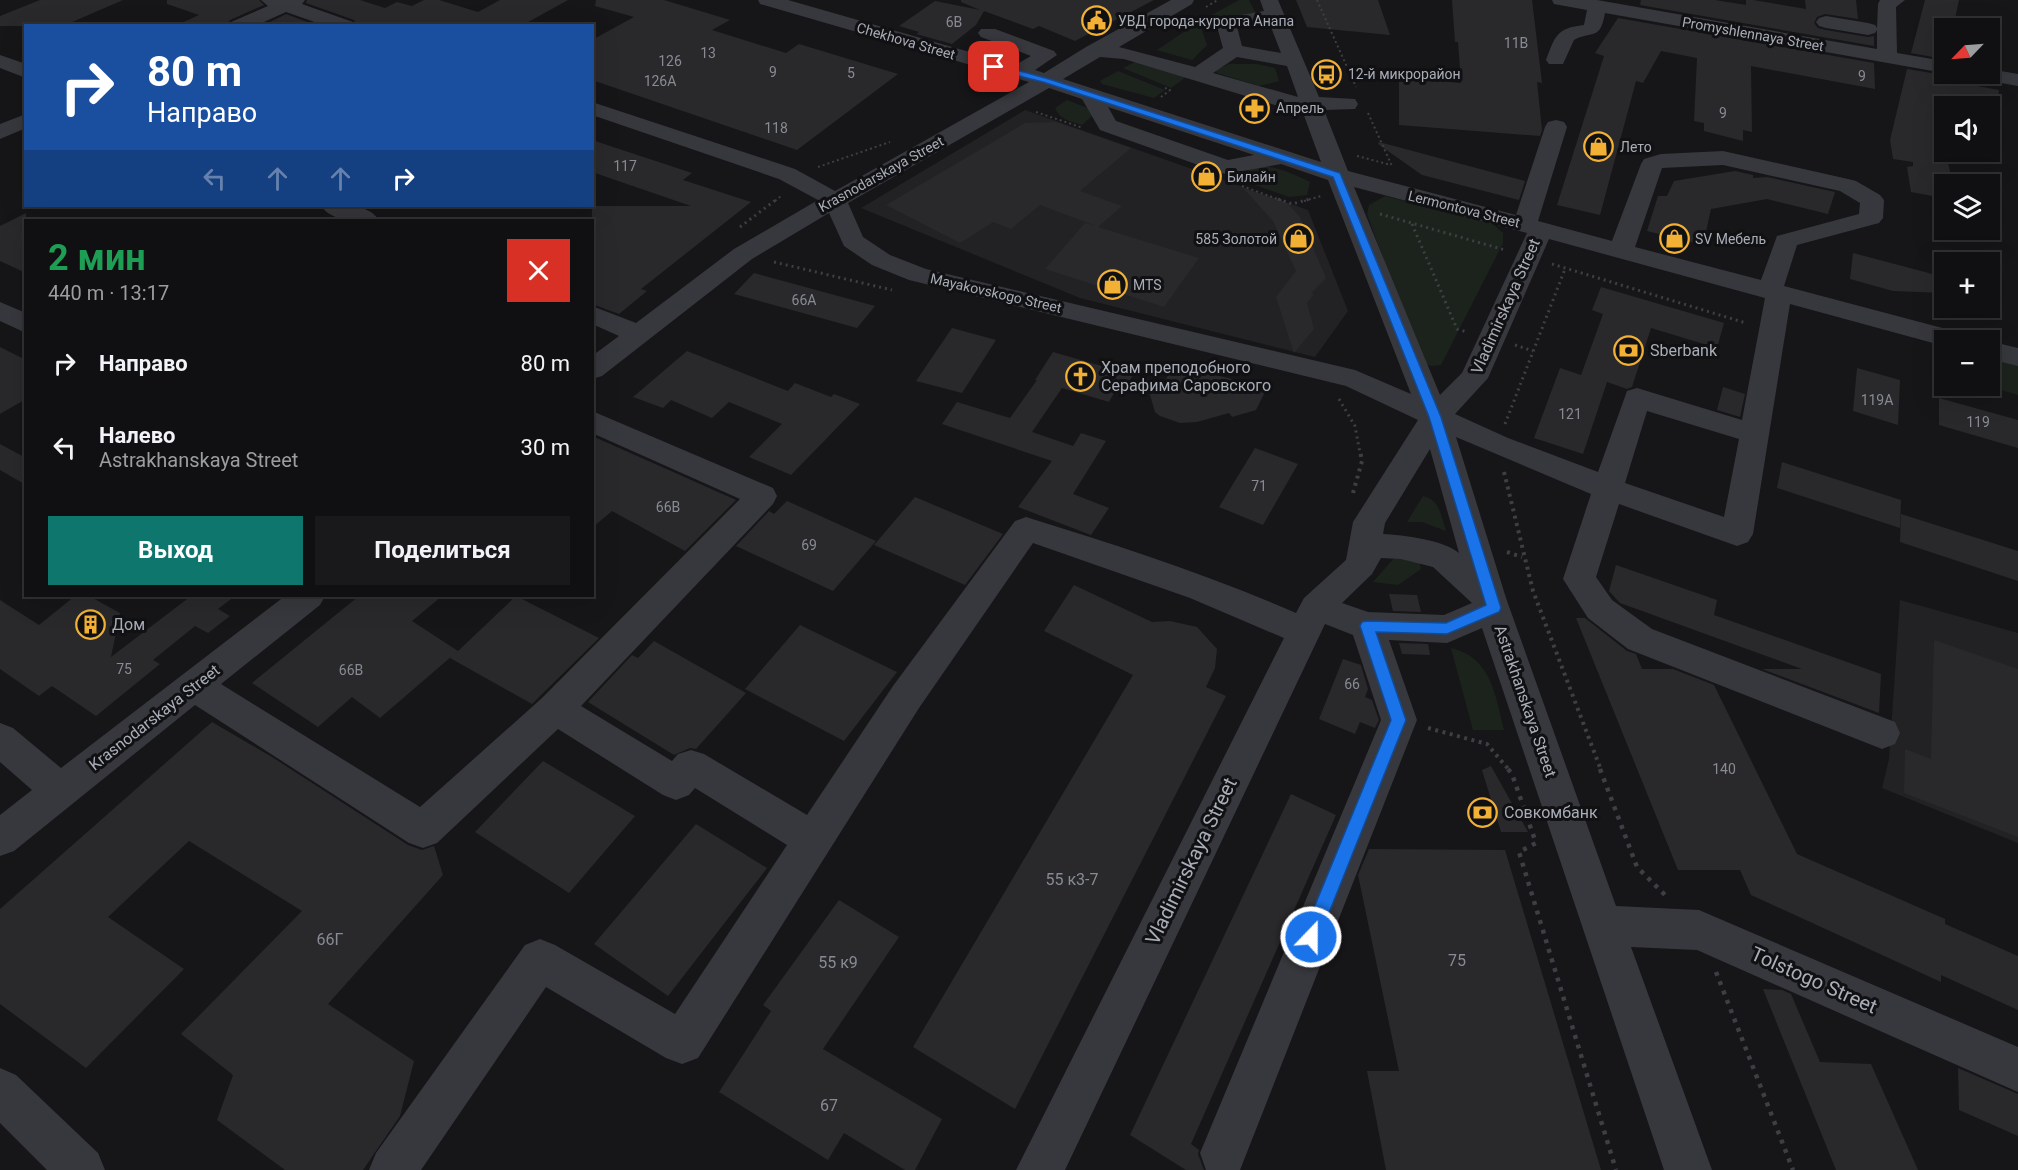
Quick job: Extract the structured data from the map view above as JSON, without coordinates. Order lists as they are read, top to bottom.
{
  "streets": {
    "street": [
      "Promyshlennaya Street",
      "Chekhova Street",
      "Krasnodarskaya Street",
      "Lermontova Street",
      "Mayakovskogo Street",
      "Vladimirskaya Street",
      "Astrakhanskaya Street",
      "Tolstogo Street"
    ]
  },
  "crossings": [
    ["Chekhova Street", "Krasnodarskaya Street"],
    ["Chekhova Street", "Lermontova Street"],
    ["Krasnodarskaya Street", "Lermontova Street"],
    ["Krasnodarskaya Street", "Mayakovskogo Street"],
    ["Lermontova Street", "Vladimirskaya Street"],
    ["Lermontova Street", "Astrakhanskaya Street"],
    ["Mayakovskogo Street", "Vladimirskaya Street"],
    ["Mayakovskogo Street", "Astrakhanskaya Street"],
    ["Vladimirskaya Street", "Astrakhanskaya Street"],
    ["Astrakhanskaya Street", "Tolstogo Street"]
  ],
  "places": {
    "public building": ["УВД города-курорта Анапа"],
    "bus stop": ["12-й микрорайон"],
    "pharmacy": ["Апрель"],
    "shop": [
      "Лето",
      "Билайн",
      "585 Золотой",
      "SV Мебель",
      "MTS"
    ],
    "bank": ["Sberbank", "Совкомбанк"],
    "church": ["Храм преподобного Серафима Саровского"],
    "building": ["Дом"]
  },
  "house_numbers": [
    "6В",
    "11В",
    "13",
    "126",
    "9",
    "5",
    "9",
    "126А",
    "9",
    "118",
    "117",
    "66А",
    "119А",
    "121",
    "119",
    "71",
    "66В",
    "69",
    "75",
    "66В",
    "66",
    "140",
    "55 к3-7",
    "66Г",
    "75",
    "55 к9",
    "67"
  ],
  "north": "bottom left",
  "page": {
    "map_buttons": ["+", "−"],
    "turn": ["80 m", "Направо"],
    "heading": ["2 мин", "440 m · 13:17"],
    "list": [
      {
        "name": "Направо",
        "value": "80 m"
      },
      {
        "name": "Налево",
        "note": "Astrakhanskaya Street",
        "value": "30 m"
      }
    ],
    "buttons": ["Выход", "Поделиться"]
  }
}
